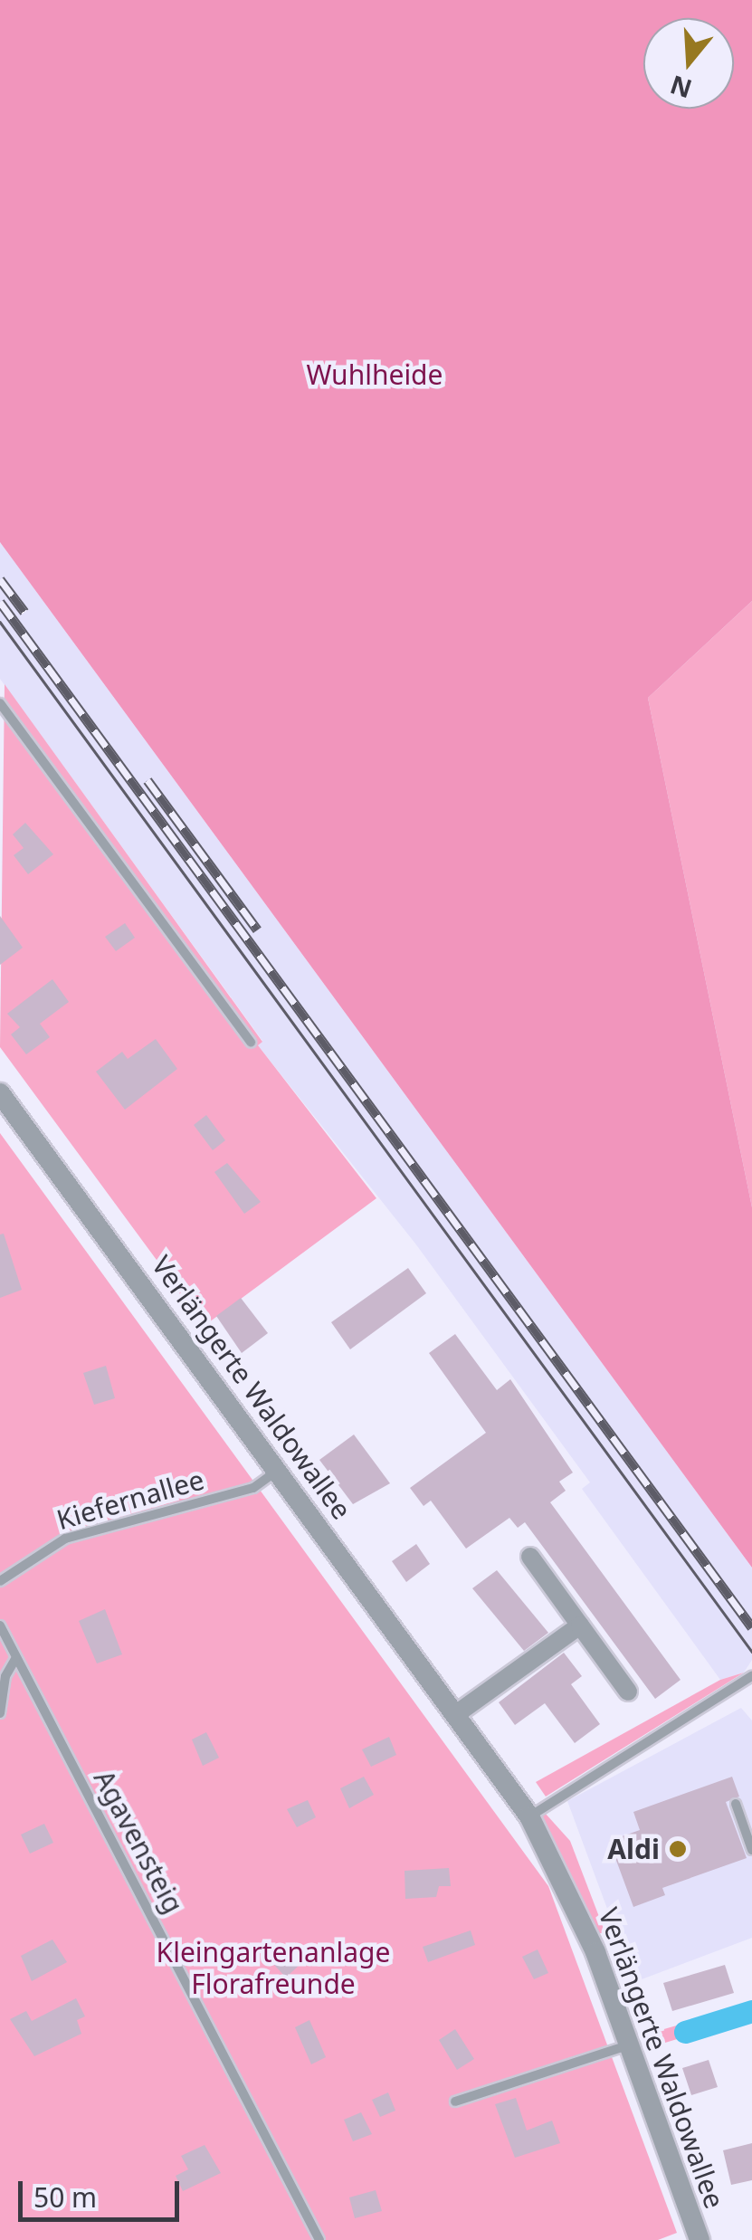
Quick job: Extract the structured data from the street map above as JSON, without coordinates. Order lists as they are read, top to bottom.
{
  "streets": {
    "street": ["Verlängerte Waldowallee"],
    "lane": ["Kiefernallee", "Agavensteig"]
  },
  "crossings": [
    ["Verlängerte Waldowallee", "Kiefernallee"]
  ],
  "parks": ["Wuhlheide", "Kleingartenanlage Florafreunde"],
  "places": ["Aldi"],
  "scale_bar": "50 m",
  "north": "bottom"
}
